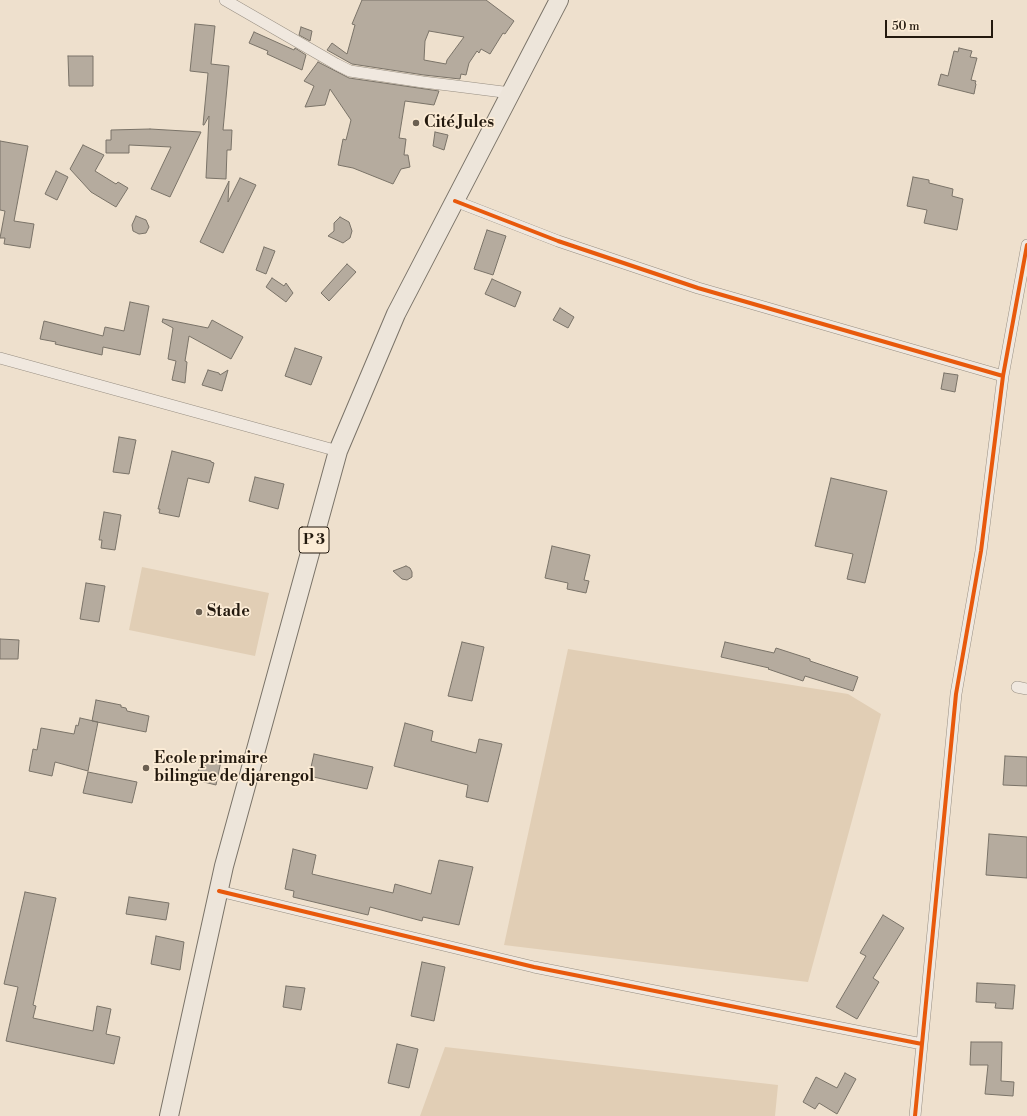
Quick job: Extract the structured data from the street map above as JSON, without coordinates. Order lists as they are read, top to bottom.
{
  "streets": {
    "main road": ["P 3"]
  },
  "places": ["Cité Jules", "Stade", "Ecole primaire bilingue de djarengol"],
  "scale_bar": "50 m"
}
